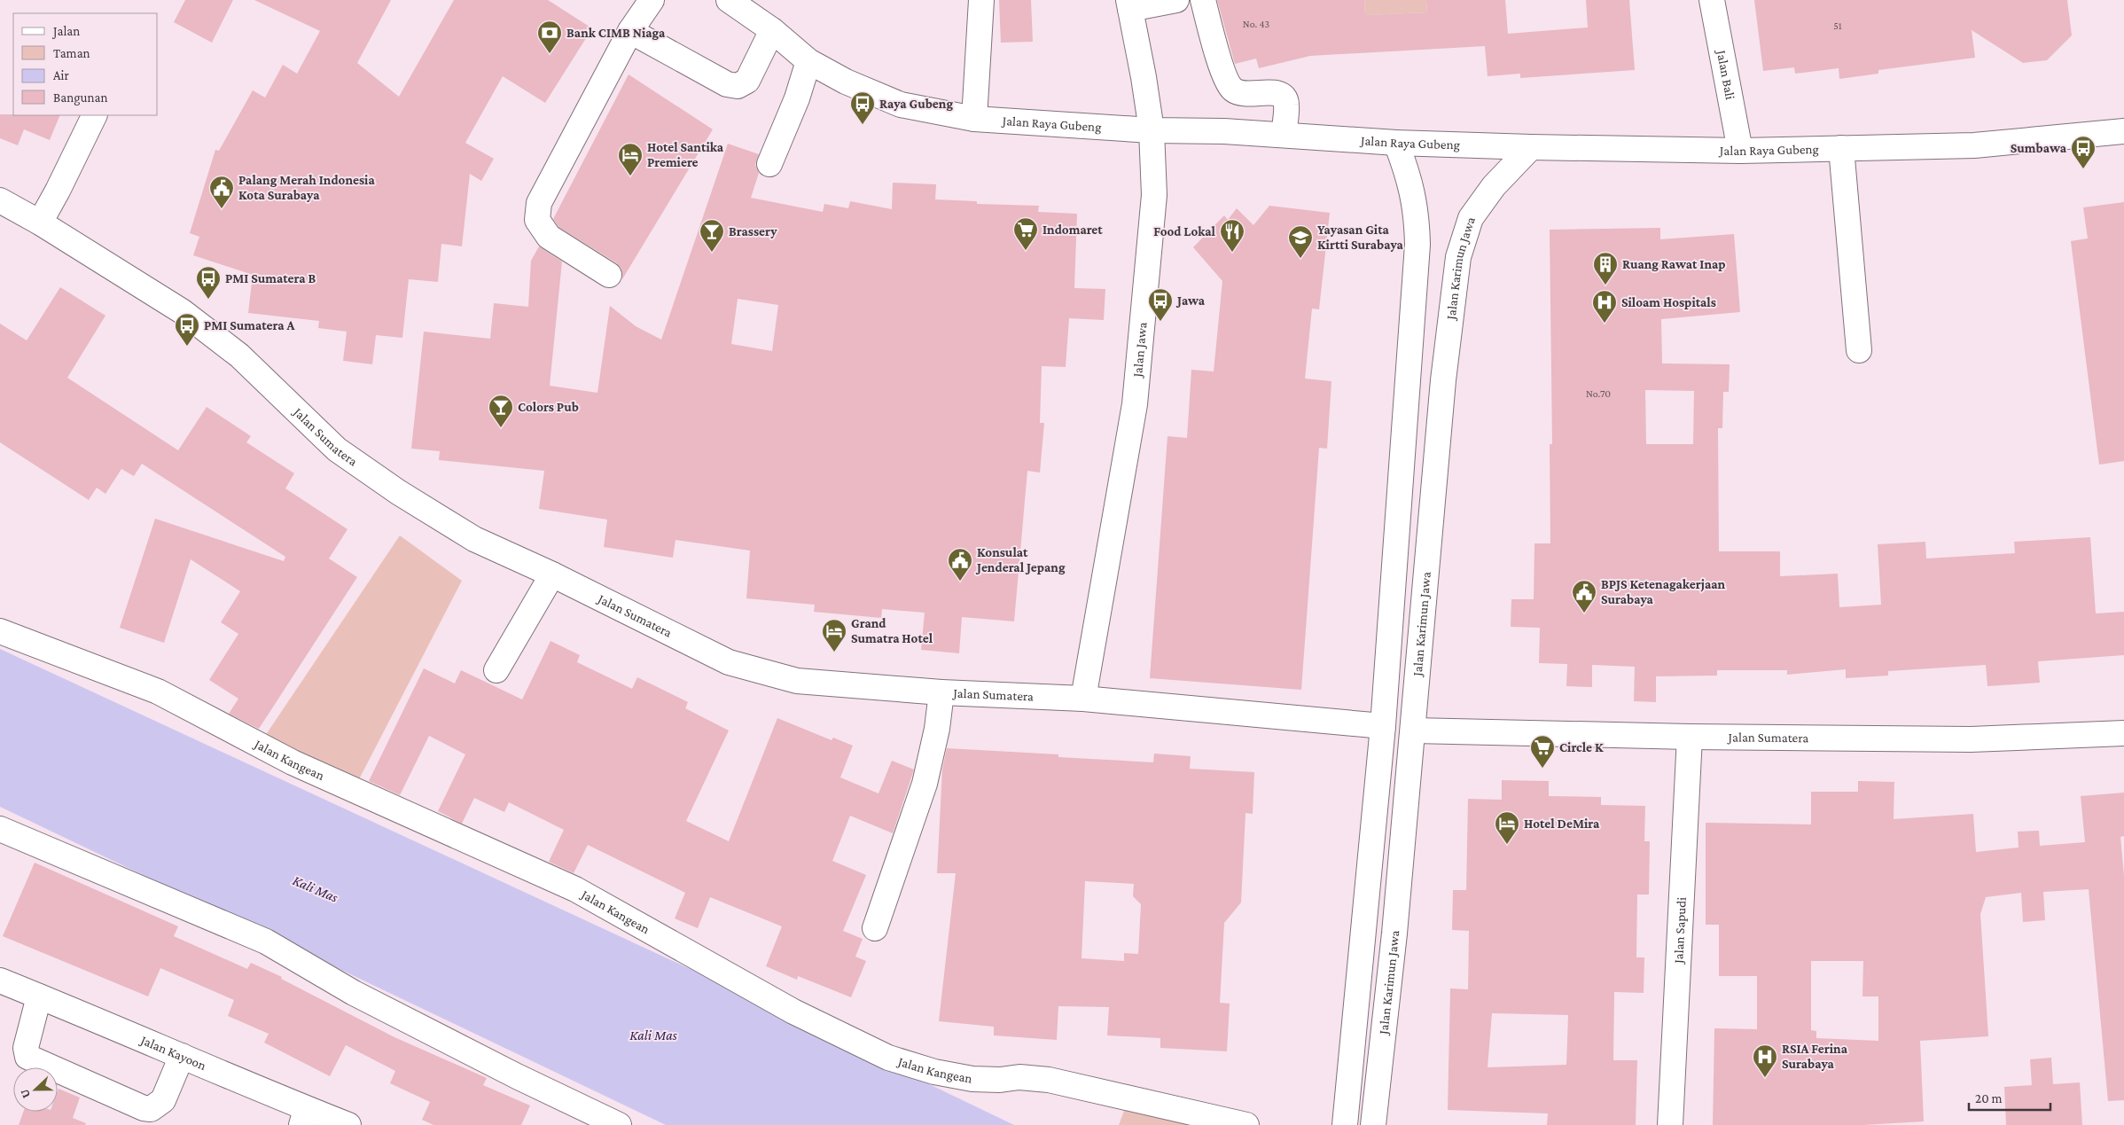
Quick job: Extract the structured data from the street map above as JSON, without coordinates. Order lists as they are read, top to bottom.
{
  "streets": {
    "main road": [
      "Jalan Bali",
      "Jalan Raya Gubeng",
      "Jalan Karimun Jawa",
      "Jalan Jawa",
      "Jalan Sumatera",
      "Jalan Kangean",
      "Jalan Sapudi",
      "Jalan Kayoon"
    ]
  },
  "crossings": [
    ["Jalan Bali", "Jalan Raya Gubeng"],
    ["Jalan Raya Gubeng", "Jalan Karimun Jawa"],
    ["Jalan Raya Gubeng", "Jalan Jawa"],
    ["Jalan Karimun Jawa", "Jalan Sumatera"],
    ["Jalan Jawa", "Jalan Sumatera"],
    ["Jalan Sumatera", "Jalan Sapudi"]
  ],
  "water": ["Kali Mas"],
  "places": {
    "bank": ["Bank CIMB Niaga"],
    "bus stop": [
      "Raya Gubeng",
      "Sumbawa",
      "PMI Sumatera B",
      "Jawa",
      "PMI Sumatera A"
    ],
    "hotel": ["Hotel Santika Premiere", "Grand Sumatra Hotel", "Hotel DeMira"],
    "public building": ["Palang Merah Indonesia Kota Surabaya", "Konsulat Jenderal Jepang", "BPJS Ketenagakerjaan Surabaya"],
    "supermarket": ["Indomaret", "Circle K"],
    "bar": ["Brassery", "Colors Pub"],
    "restaurant": ["Food Lokal"],
    "school or university": ["Yayasan Gita Kirtti Surabaya"],
    "building": ["Ruang Rawat Inap"],
    "hospital": ["Siloam Hospitals", "RSIA Ferina Surabaya"]
  },
  "house_numbers": ["No. 43", "51", "No.70"],
  "legend": [
    "Jalan",
    "Taman",
    "Air",
    "Bangunan"
  ],
  "scale_bar": "20 m",
  "north": "left"
}
